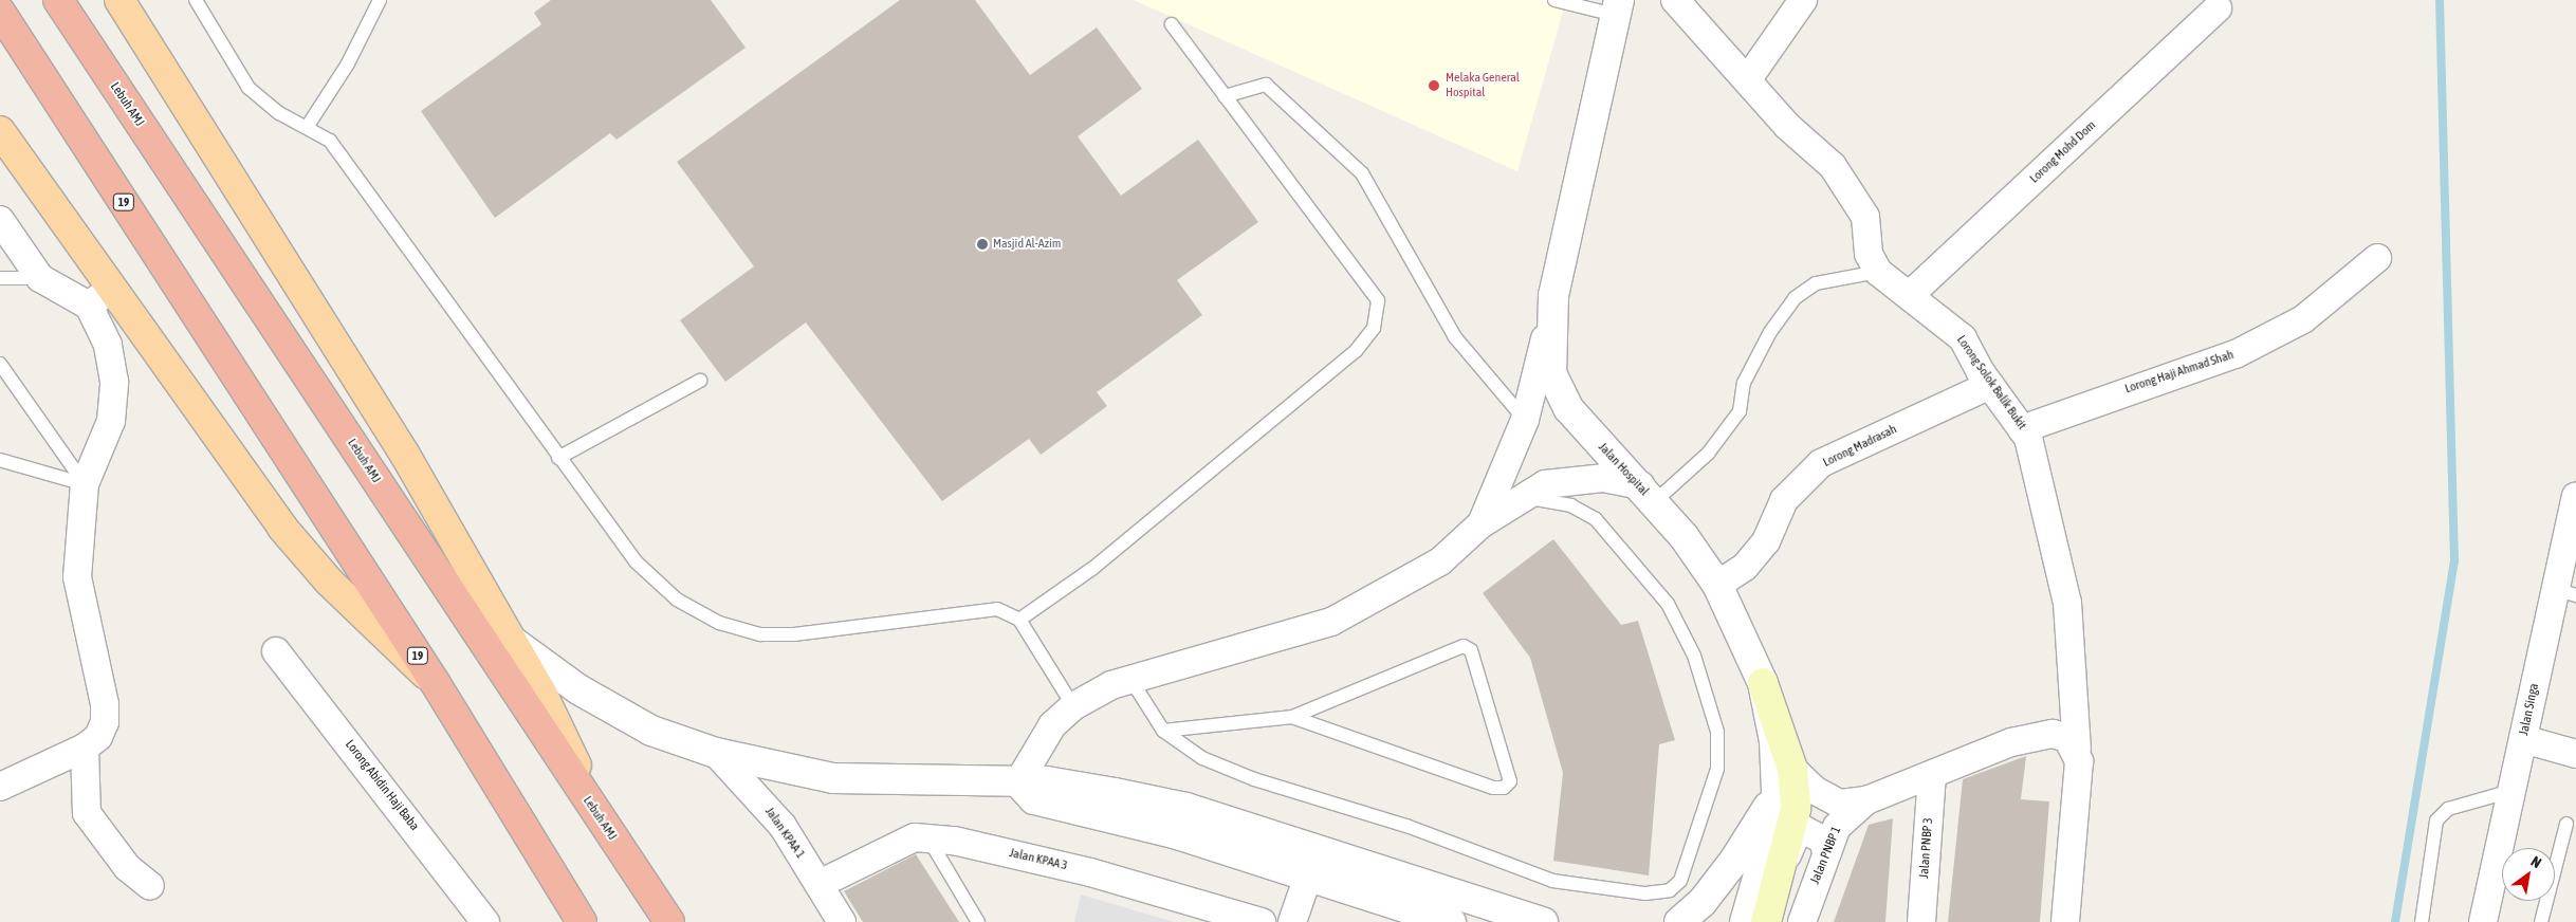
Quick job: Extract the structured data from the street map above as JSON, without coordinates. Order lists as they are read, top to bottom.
{
  "streets": {
    "highway": ["Lebuh AMJ", "19"],
    "street": [
      "Lorong Mohd Dom",
      "Lorong Haji Ahmad Shah",
      "Lorong Solok Balik Bukit",
      "Lorong Madrasah",
      "Jalan Hospital",
      "Jalan Singa",
      "Lorong Abidin Haji Baba",
      "Jalan KPAA 1",
      "Jalan PNBP 3",
      "Jalan PNBP 1",
      "Jalan KPAA 3"
    ]
  },
  "crossings": [
    ["Lorong Mohd Dom", "Lorong Solok Balik Bukit"],
    ["Lorong Haji Ahmad Shah", "Lorong Solok Balik Bukit"],
    ["Lorong Solok Balik Bukit", "Lorong Madrasah"],
    ["Lorong Madrasah", "Jalan Hospital"],
    ["Jalan KPAA 1", "Jalan KPAA 3"]
  ],
  "places": ["Melaka General Hospital", "Masjid Al-Azim"],
  "north": "top right"
}
